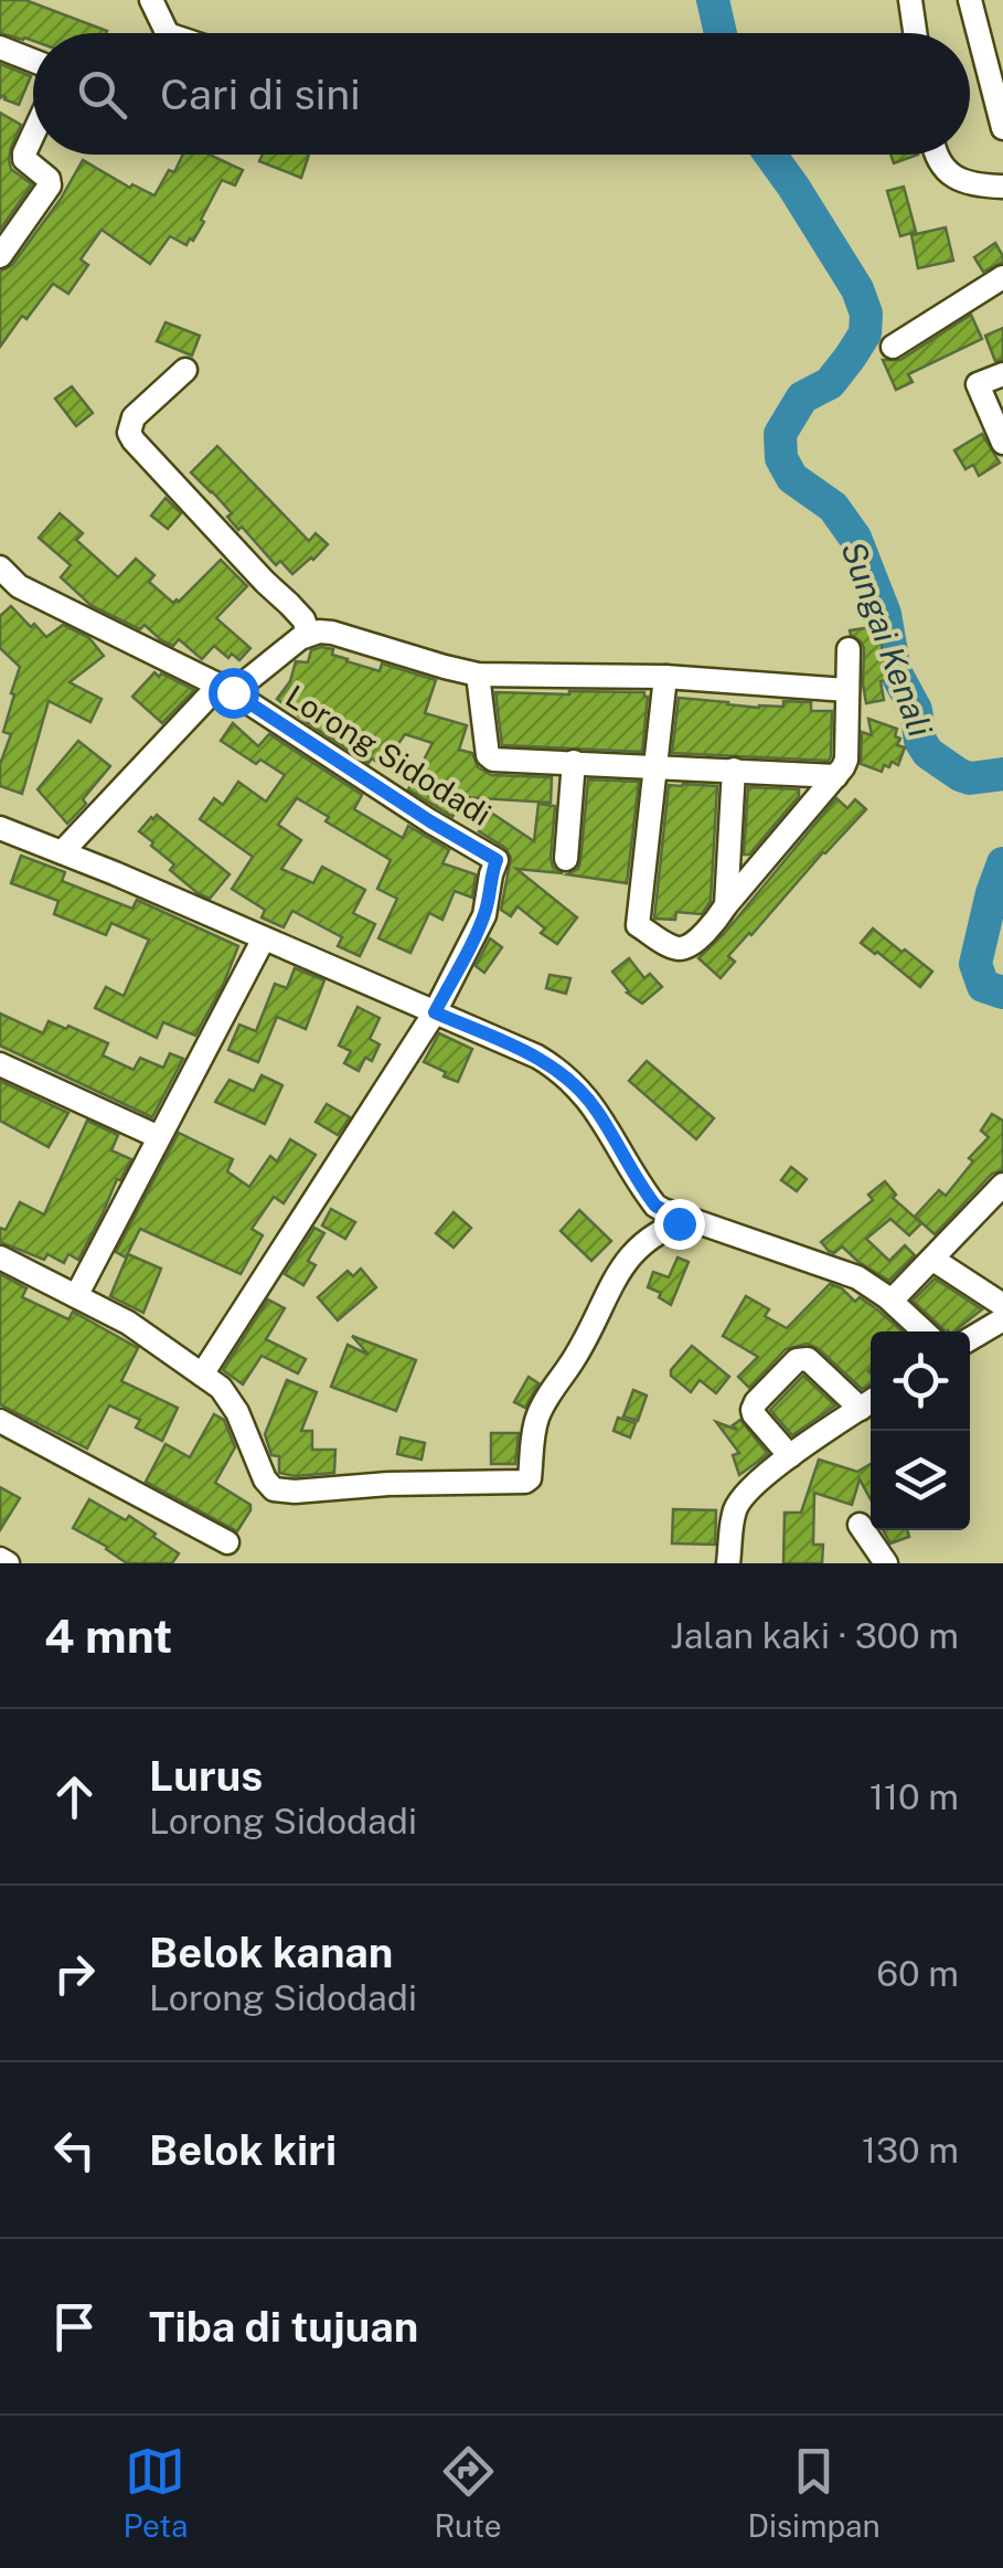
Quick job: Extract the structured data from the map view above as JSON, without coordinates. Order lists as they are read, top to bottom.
{
  "streets": {
    "street": ["Lorong Sidodadi"]
  },
  "water": ["Sungai Kenali"],
  "page": {
    "search": "Cari di sini",
    "heading": ["4 mnt", "Jalan kaki · 300 m"],
    "list": [
      ["Lurus", "Lorong Sidodadi", "110 m"],
      ["Belok kanan", "Lorong Sidodadi", "60 m"],
      ["Belok kiri", "130 m"],
      "Tiba di tujuan"
    ],
    "nav": ["Peta", "Rute", "Disimpan"]
  }
}
